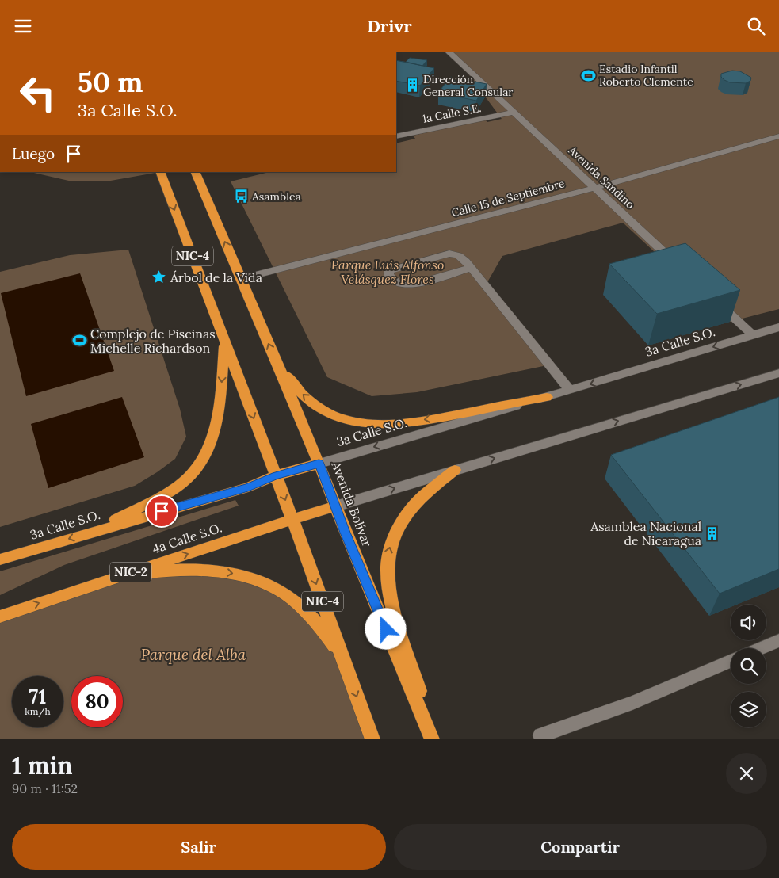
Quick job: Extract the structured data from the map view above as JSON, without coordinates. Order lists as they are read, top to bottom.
{
  "streets": {
    "highway": [
      "NIC-4",
      "3a Calle S.O.",
      "Avenida Bolívar",
      "4a Calle S.O.",
      "NIC-2"
    ],
    "street": ["1a Calle S.E.", "Avenida Sandino", "Calle 15 de Septiembre"]
  },
  "crossings": [
    ["1a Calle S.E.", "Avenida Sandino"],
    ["Avenida Sandino", "Calle 15 de Septiembre"],
    ["Calle 15 de Septiembre", "Avenida Bolívar"],
    ["NIC-4", "3a Calle S.O."],
    ["NIC-4", "4a Calle S.O."],
    ["NIC-4", "NIC-2"],
    ["3a Calle S.O.", "Avenida Bolívar"],
    ["Avenida Bolívar", "NIC-2"],
    ["4a Calle S.O.", "NIC-2"]
  ],
  "one_way": ["4a Calle S.O."],
  "parks": ["Parque Luis Alfonso Velásquez Flores", "Parque del Alba"],
  "places": {
    "sports": ["Estadio Infantil Roberto Clemente", "Complejo de Piscinas Michelle Richardson"],
    "building": ["Dirección General Consular", "Asamblea Nacional de Nicaragua"],
    "bus stop": ["Asamblea"],
    "place": ["Árbol de la Vida"]
  },
  "page": {
    "header": "Drivr",
    "turn": ["50 m", "3a Calle S.O."],
    "then": "Luego",
    "speed": "71 km/h",
    "limit": "80",
    "heading": ["1 min", "90 m · 11:52"],
    "buttons": ["Salir", "Compartir"]
  }
}
